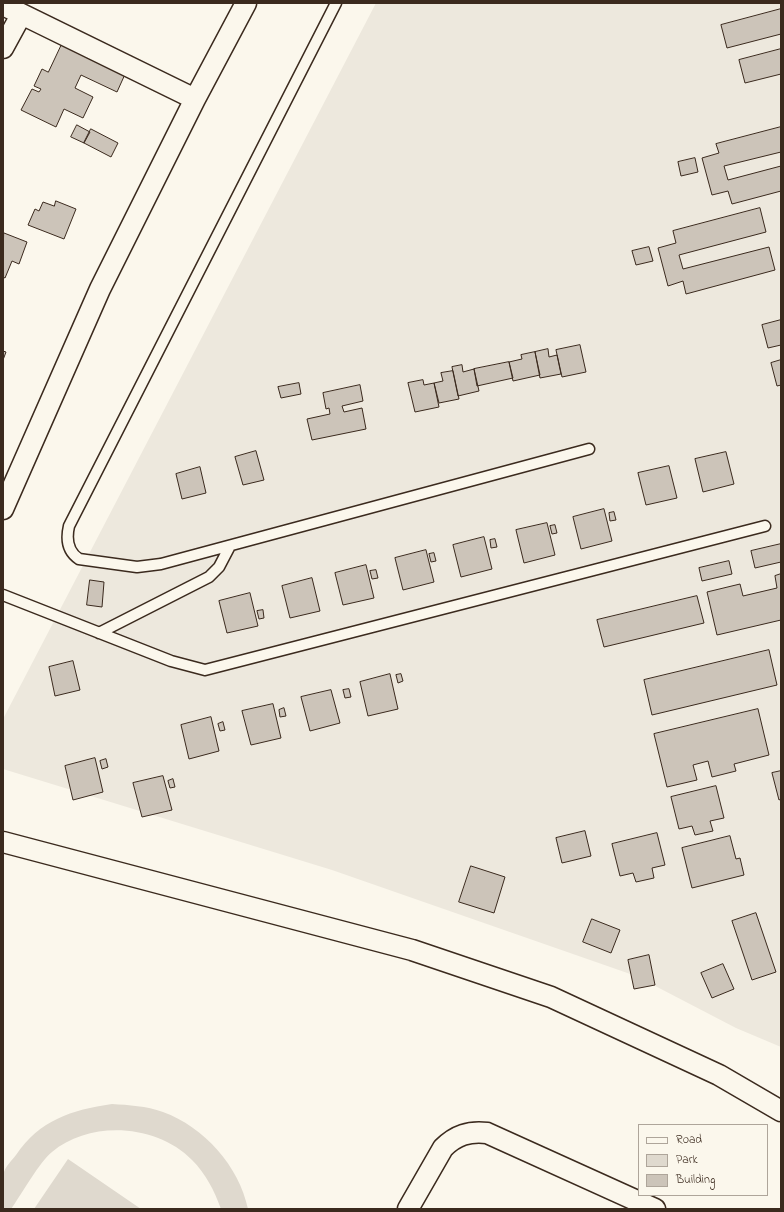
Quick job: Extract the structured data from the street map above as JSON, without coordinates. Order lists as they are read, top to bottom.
{
  "legend": ["Road", "Park", "Building"]
}
